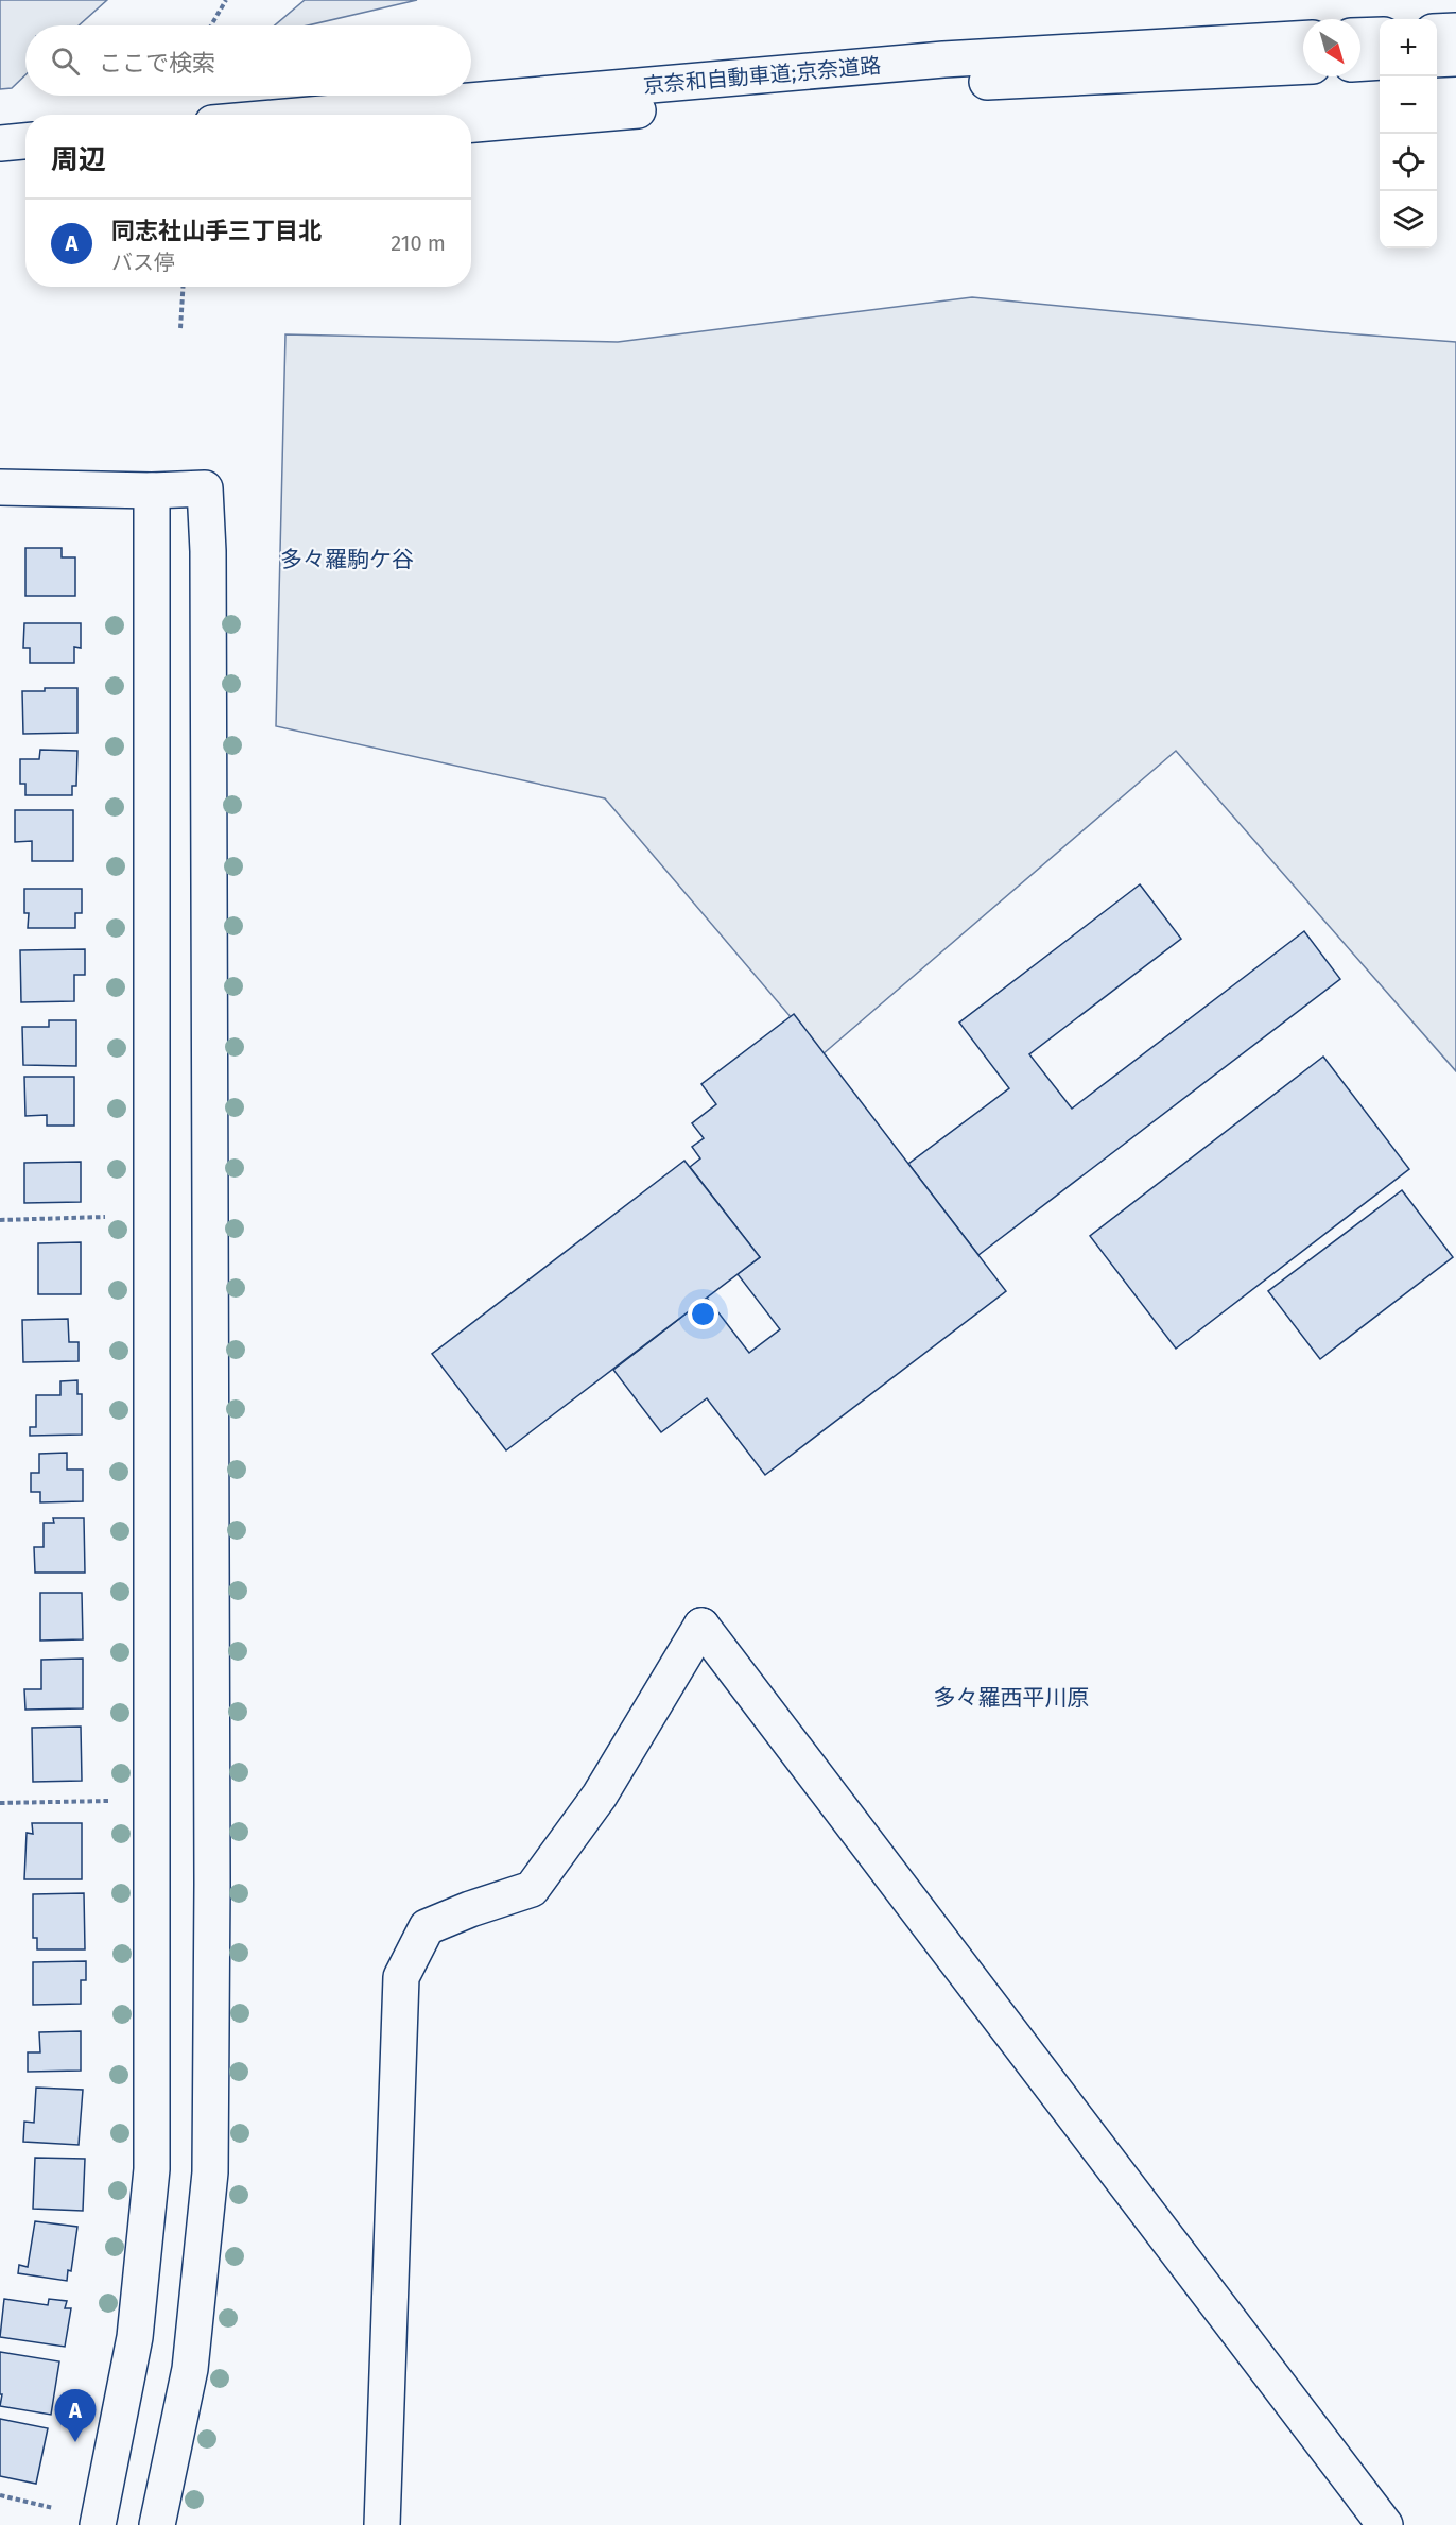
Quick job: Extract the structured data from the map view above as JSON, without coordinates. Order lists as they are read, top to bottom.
{
  "streets": {
    "main road": ["京奈和自動車道;京奈道路"]
  },
  "districts": ["多々羅駒ケ谷", "多々羅西平川原"],
  "north": "bottom right",
  "page": {
    "map_buttons": ["+", "−"],
    "search": "ここで検索",
    "heading": "周辺",
    "list": [
      {
        "mark": "A",
        "name": "同志社山手三丁目北",
        "note": "バス停",
        "value": "210 m"
      }
    ],
    "pins": "A"
  }
}
